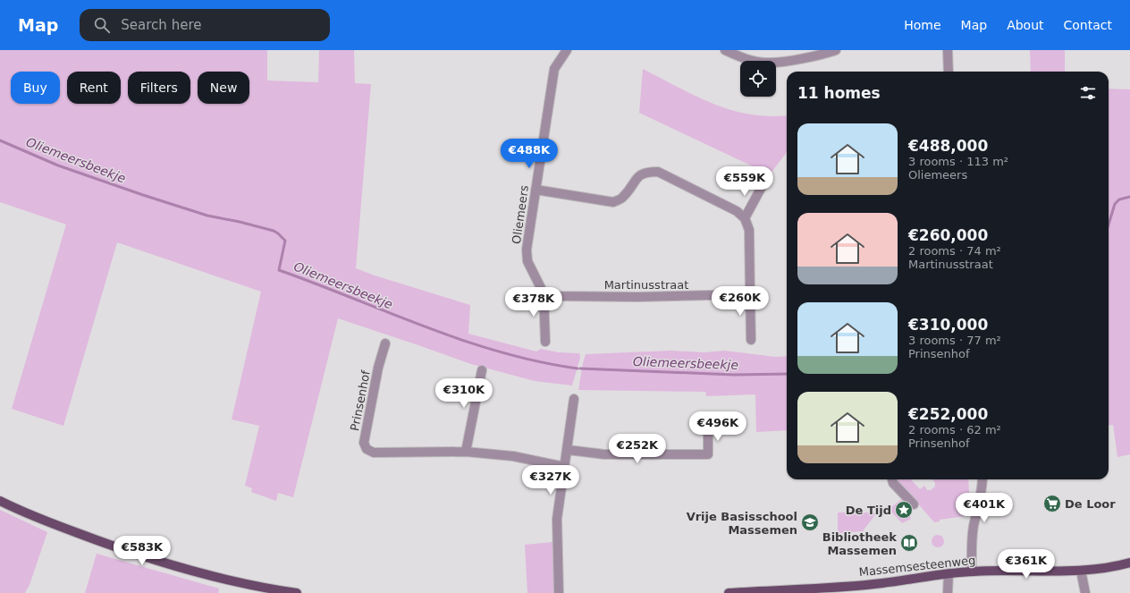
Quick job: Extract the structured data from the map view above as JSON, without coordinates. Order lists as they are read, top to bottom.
{
  "streets": {
    "main road": ["Massemsesteenweg"],
    "street": ["Oliemeers", "Martinusstraat", "Prinsenhof"]
  },
  "crossings": [
    ["Oliemeers", "Martinusstraat"]
  ],
  "water": ["Oliemeersbeekje"],
  "places": {
    "supermarket": ["De Loor"],
    "place": ["De Tijd"],
    "school or university": ["Vrije Basisschool Massemen"],
    "library": ["Bibliotheek Massemen"]
  },
  "page": {
    "header": "Map",
    "search": "Search here",
    "nav": [
      "Home",
      "Map",
      "About",
      "Contact"
    ],
    "chip": [
      "Buy",
      "Rent",
      "Filters",
      "New"
    ],
    "heading": "11 homes",
    "list": [
      {
        "name": "€488,000",
        "note": "3 rooms · 113 m² · Oliemeers"
      },
      {
        "name": "€260,000",
        "note": "2 rooms · 74 m² · Martinusstraat"
      },
      {
        "name": "€310,000",
        "note": "3 rooms · 77 m² · Prinsenhof"
      },
      {
        "name": "€252,000",
        "note": "2 rooms · 62 m² · Prinsenhof"
      }
    ],
    "price": [
      "€488K",
      "€559K",
      "€260K",
      "€378K",
      "€310K",
      "€496K",
      "€252K",
      "€327K",
      "€401K",
      "€583K",
      "€361K"
    ]
  }
}
